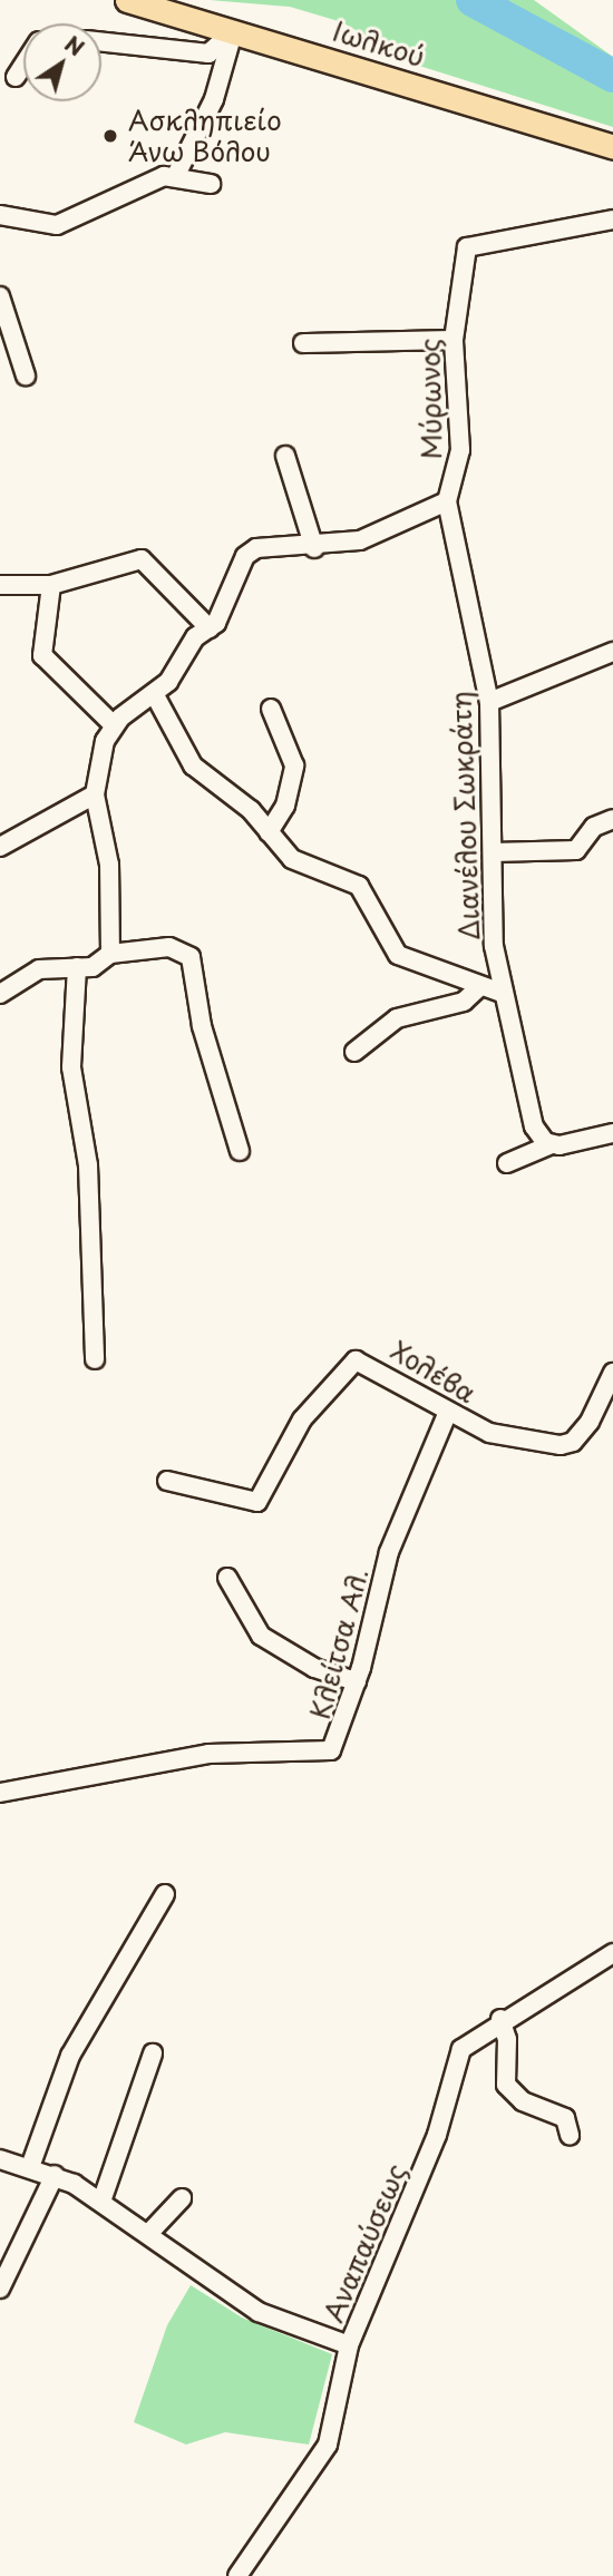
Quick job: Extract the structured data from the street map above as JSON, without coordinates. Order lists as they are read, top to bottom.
{
  "streets": {
    "main road": ["Ιωλκού"],
    "street": [
      "Μύρωνος",
      "Διανέλου Σωκράτη",
      "Χολέβα",
      "Κλείτσα Αλ.",
      "Αναπαύσεως"
    ]
  },
  "crossings": [
    ["Μύρωνος", "Διανέλου Σωκράτη"],
    ["Χολέβα", "Κλείτσα Αλ."]
  ],
  "places": ["Ασκληπιείο Άνω Βόλου"],
  "north": "top right"
}
